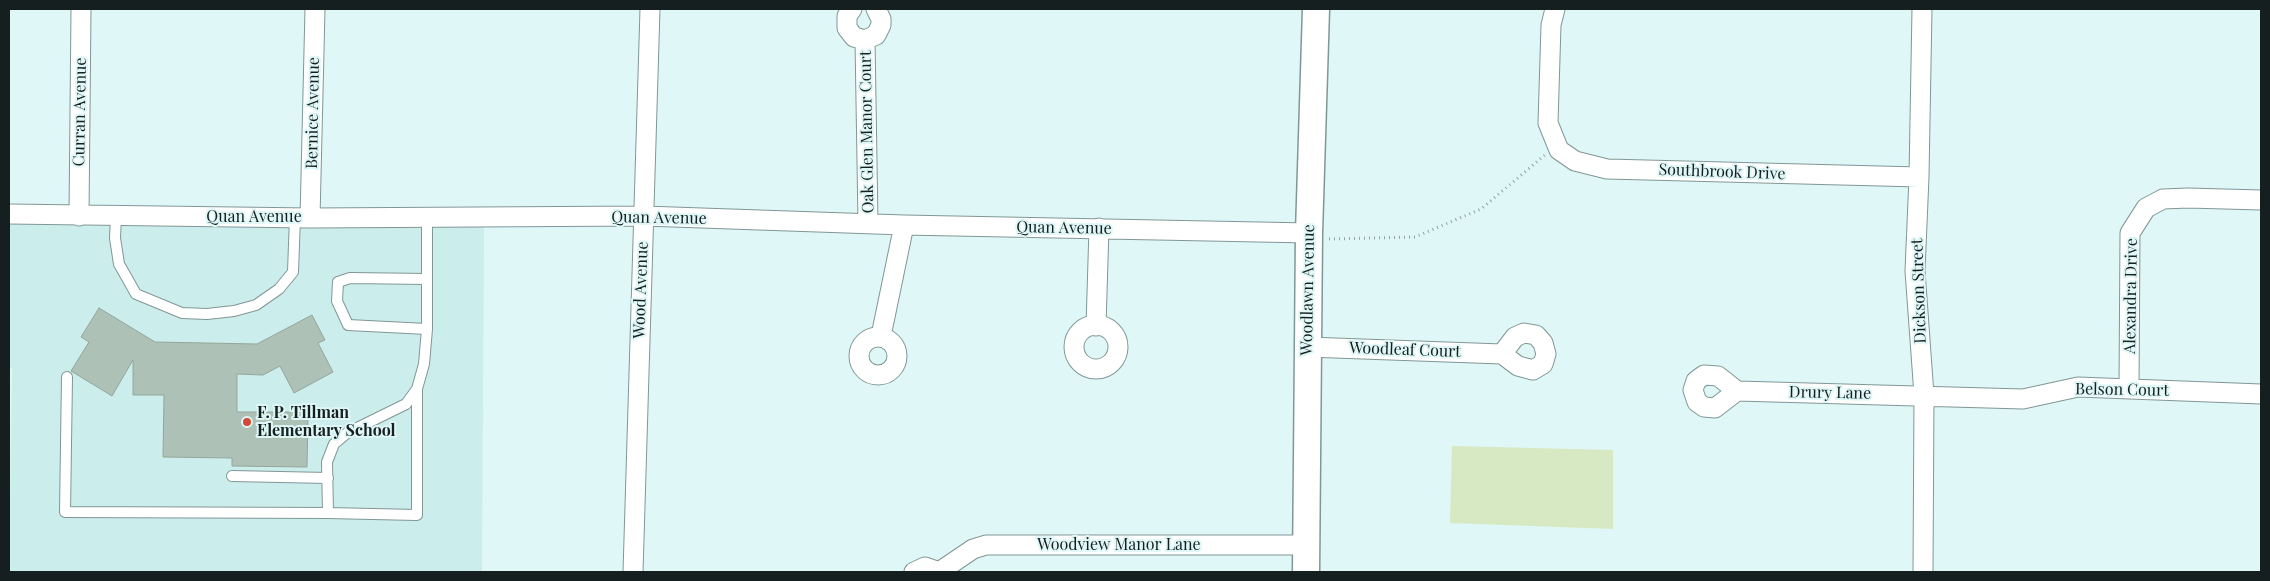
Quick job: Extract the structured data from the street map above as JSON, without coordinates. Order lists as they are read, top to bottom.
{
  "streets": {
    "street": [
      "Curran Avenue",
      "Bernice Avenue",
      "Oak Glen Manor Court",
      "Southbrook Drive",
      "Quan Avenue",
      "Wood Avenue",
      "Woodlawn Avenue",
      "Dickson Street",
      "Alexandra Drive",
      "Woodleaf Court",
      "Belson Court",
      "Drury Lane",
      "Woodview Manor Lane"
    ]
  },
  "crossings": [
    ["Curran Avenue", "Quan Avenue"],
    ["Bernice Avenue", "Quan Avenue"],
    ["Oak Glen Manor Court", "Quan Avenue"],
    ["Southbrook Drive", "Dickson Street"],
    ["Quan Avenue", "Wood Avenue"],
    ["Quan Avenue", "Woodlawn Avenue"],
    ["Woodlawn Avenue", "Woodleaf Court"],
    ["Woodlawn Avenue", "Woodview Manor Lane"],
    ["Dickson Street", "Belson Court"],
    ["Dickson Street", "Drury Lane"],
    ["Alexandra Drive", "Belson Court"],
    ["Belson Court", "Drury Lane"]
  ],
  "places": ["F. P. Tillman Elementary School"]
}
